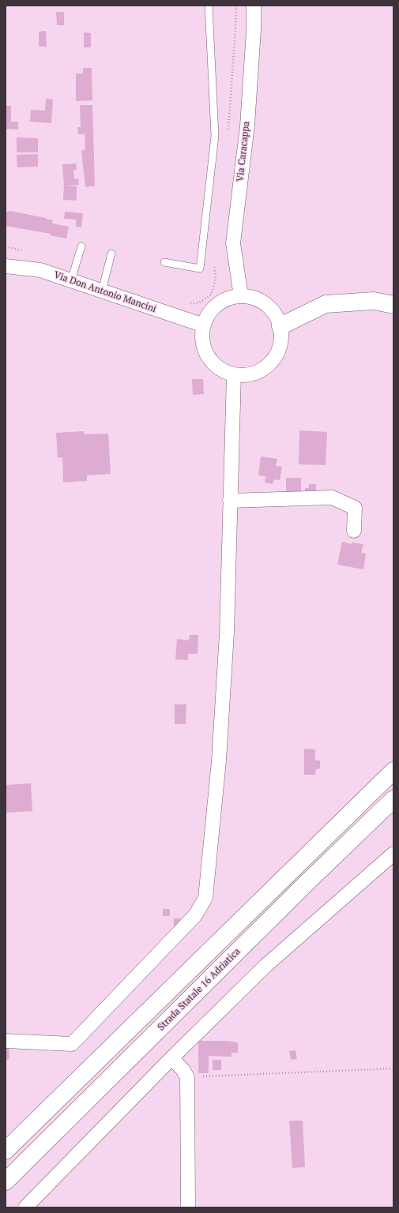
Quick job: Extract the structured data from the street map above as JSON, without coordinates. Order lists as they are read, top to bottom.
{
  "streets": {
    "main road": ["Strada Statale 16 Adriatica"],
    "street": ["Via Caracappa", "Via Don Antonio Mancini"]
  },
  "crossings": [
    ["Via Caracappa", "Via Don Antonio Mancini"]
  ]
}
